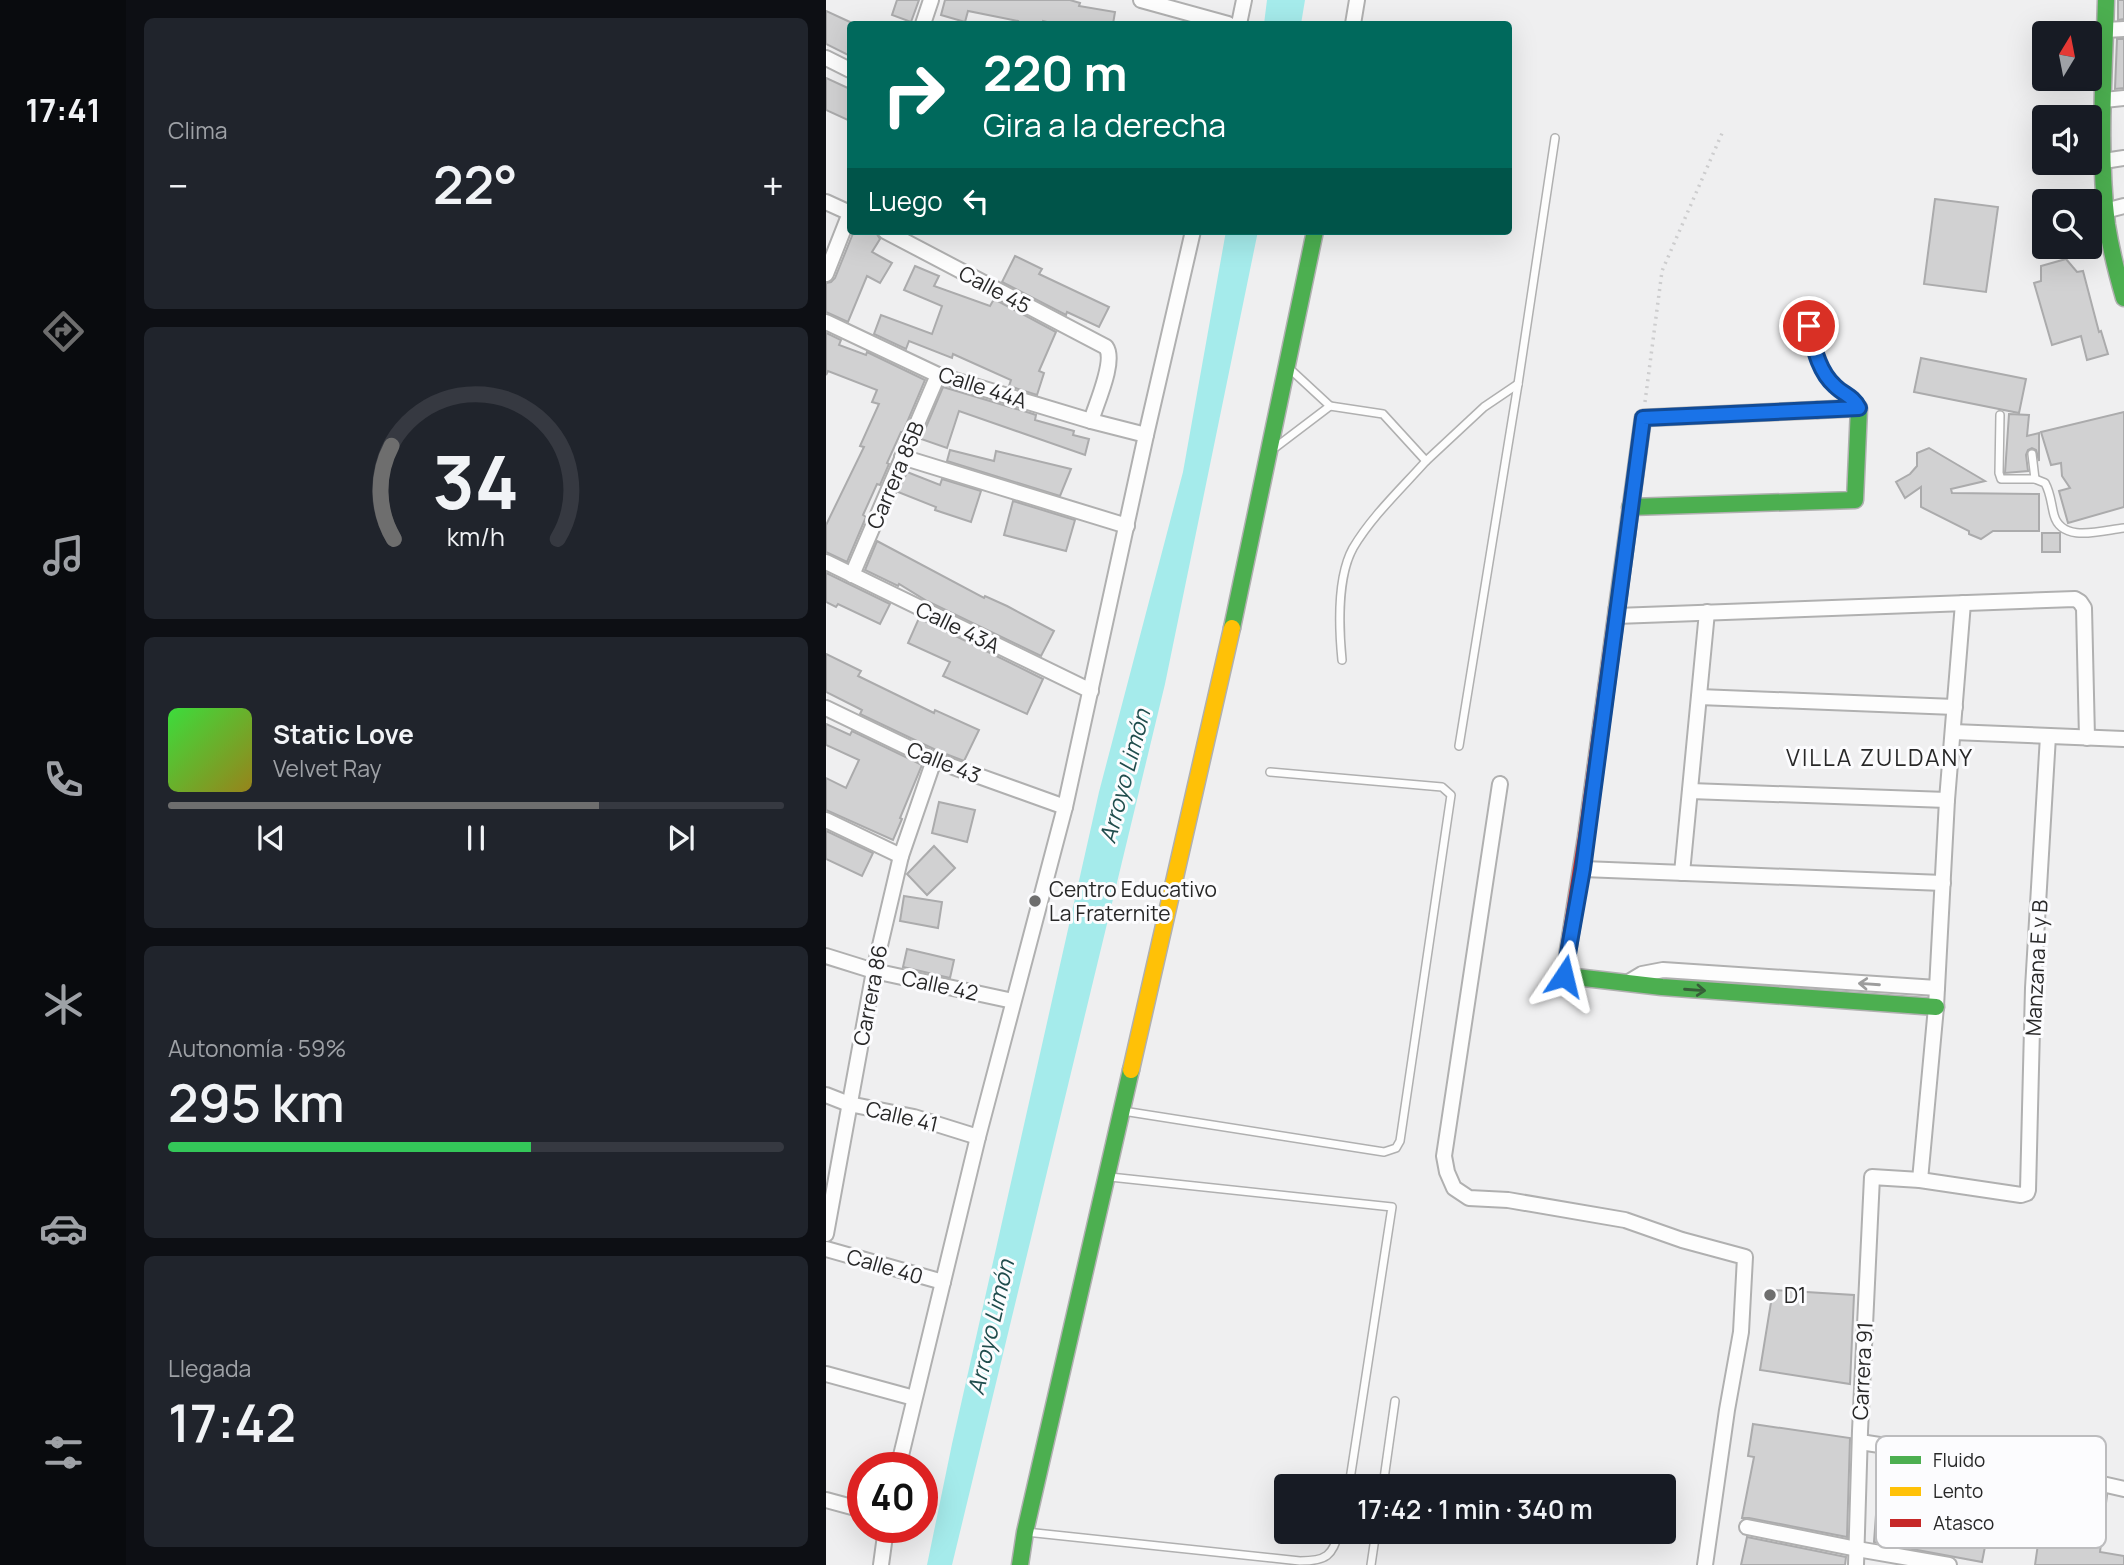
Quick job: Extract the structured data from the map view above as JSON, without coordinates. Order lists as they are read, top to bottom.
{
  "streets": {
    "street": [
      "Calle 45",
      "Calle 44A",
      "Carrera 85B",
      "Calle 43A",
      "Calle 43",
      "Manzana E y B",
      "Calle 42",
      "Carrera 86",
      "Calle 41",
      "Calle 40",
      "Carrera 91"
    ]
  },
  "crossings": [
    ["Calle 45", "Calle 44A"],
    ["Calle 44A", "Carrera 85B"],
    ["Carrera 85B", "Calle 43A"],
    ["Calle 43", "Carrera 86"],
    ["Manzana E y B", "Carrera 91"],
    ["Calle 42", "Carrera 86"],
    ["Carrera 86", "Calle 41"]
  ],
  "districts": ["VILLA ZULDANY"],
  "water": ["Arroyo Limón"],
  "places": ["Centro Educativo La Fraternite", "D1"],
  "legend": ["Fluido", "Lento", "Atasco"],
  "north": "top",
  "page": {
    "tabs": "17:41",
    "tile": [
      "Clima",
      ["Autonomía · 59%", "295 km"],
      ["Llegada", "17:42"]
    ],
    "turn": ["220 m", "Gira a la derecha"],
    "heat": ["−", "22°", "+"],
    "then": "Luego",
    "song": ["Static Love", "Velvet Ray"],
    "limit": "40",
    "trip": "17:42 · 1 min · 340 m",
    "gauge": ["34", "km/h"]
  }
}
